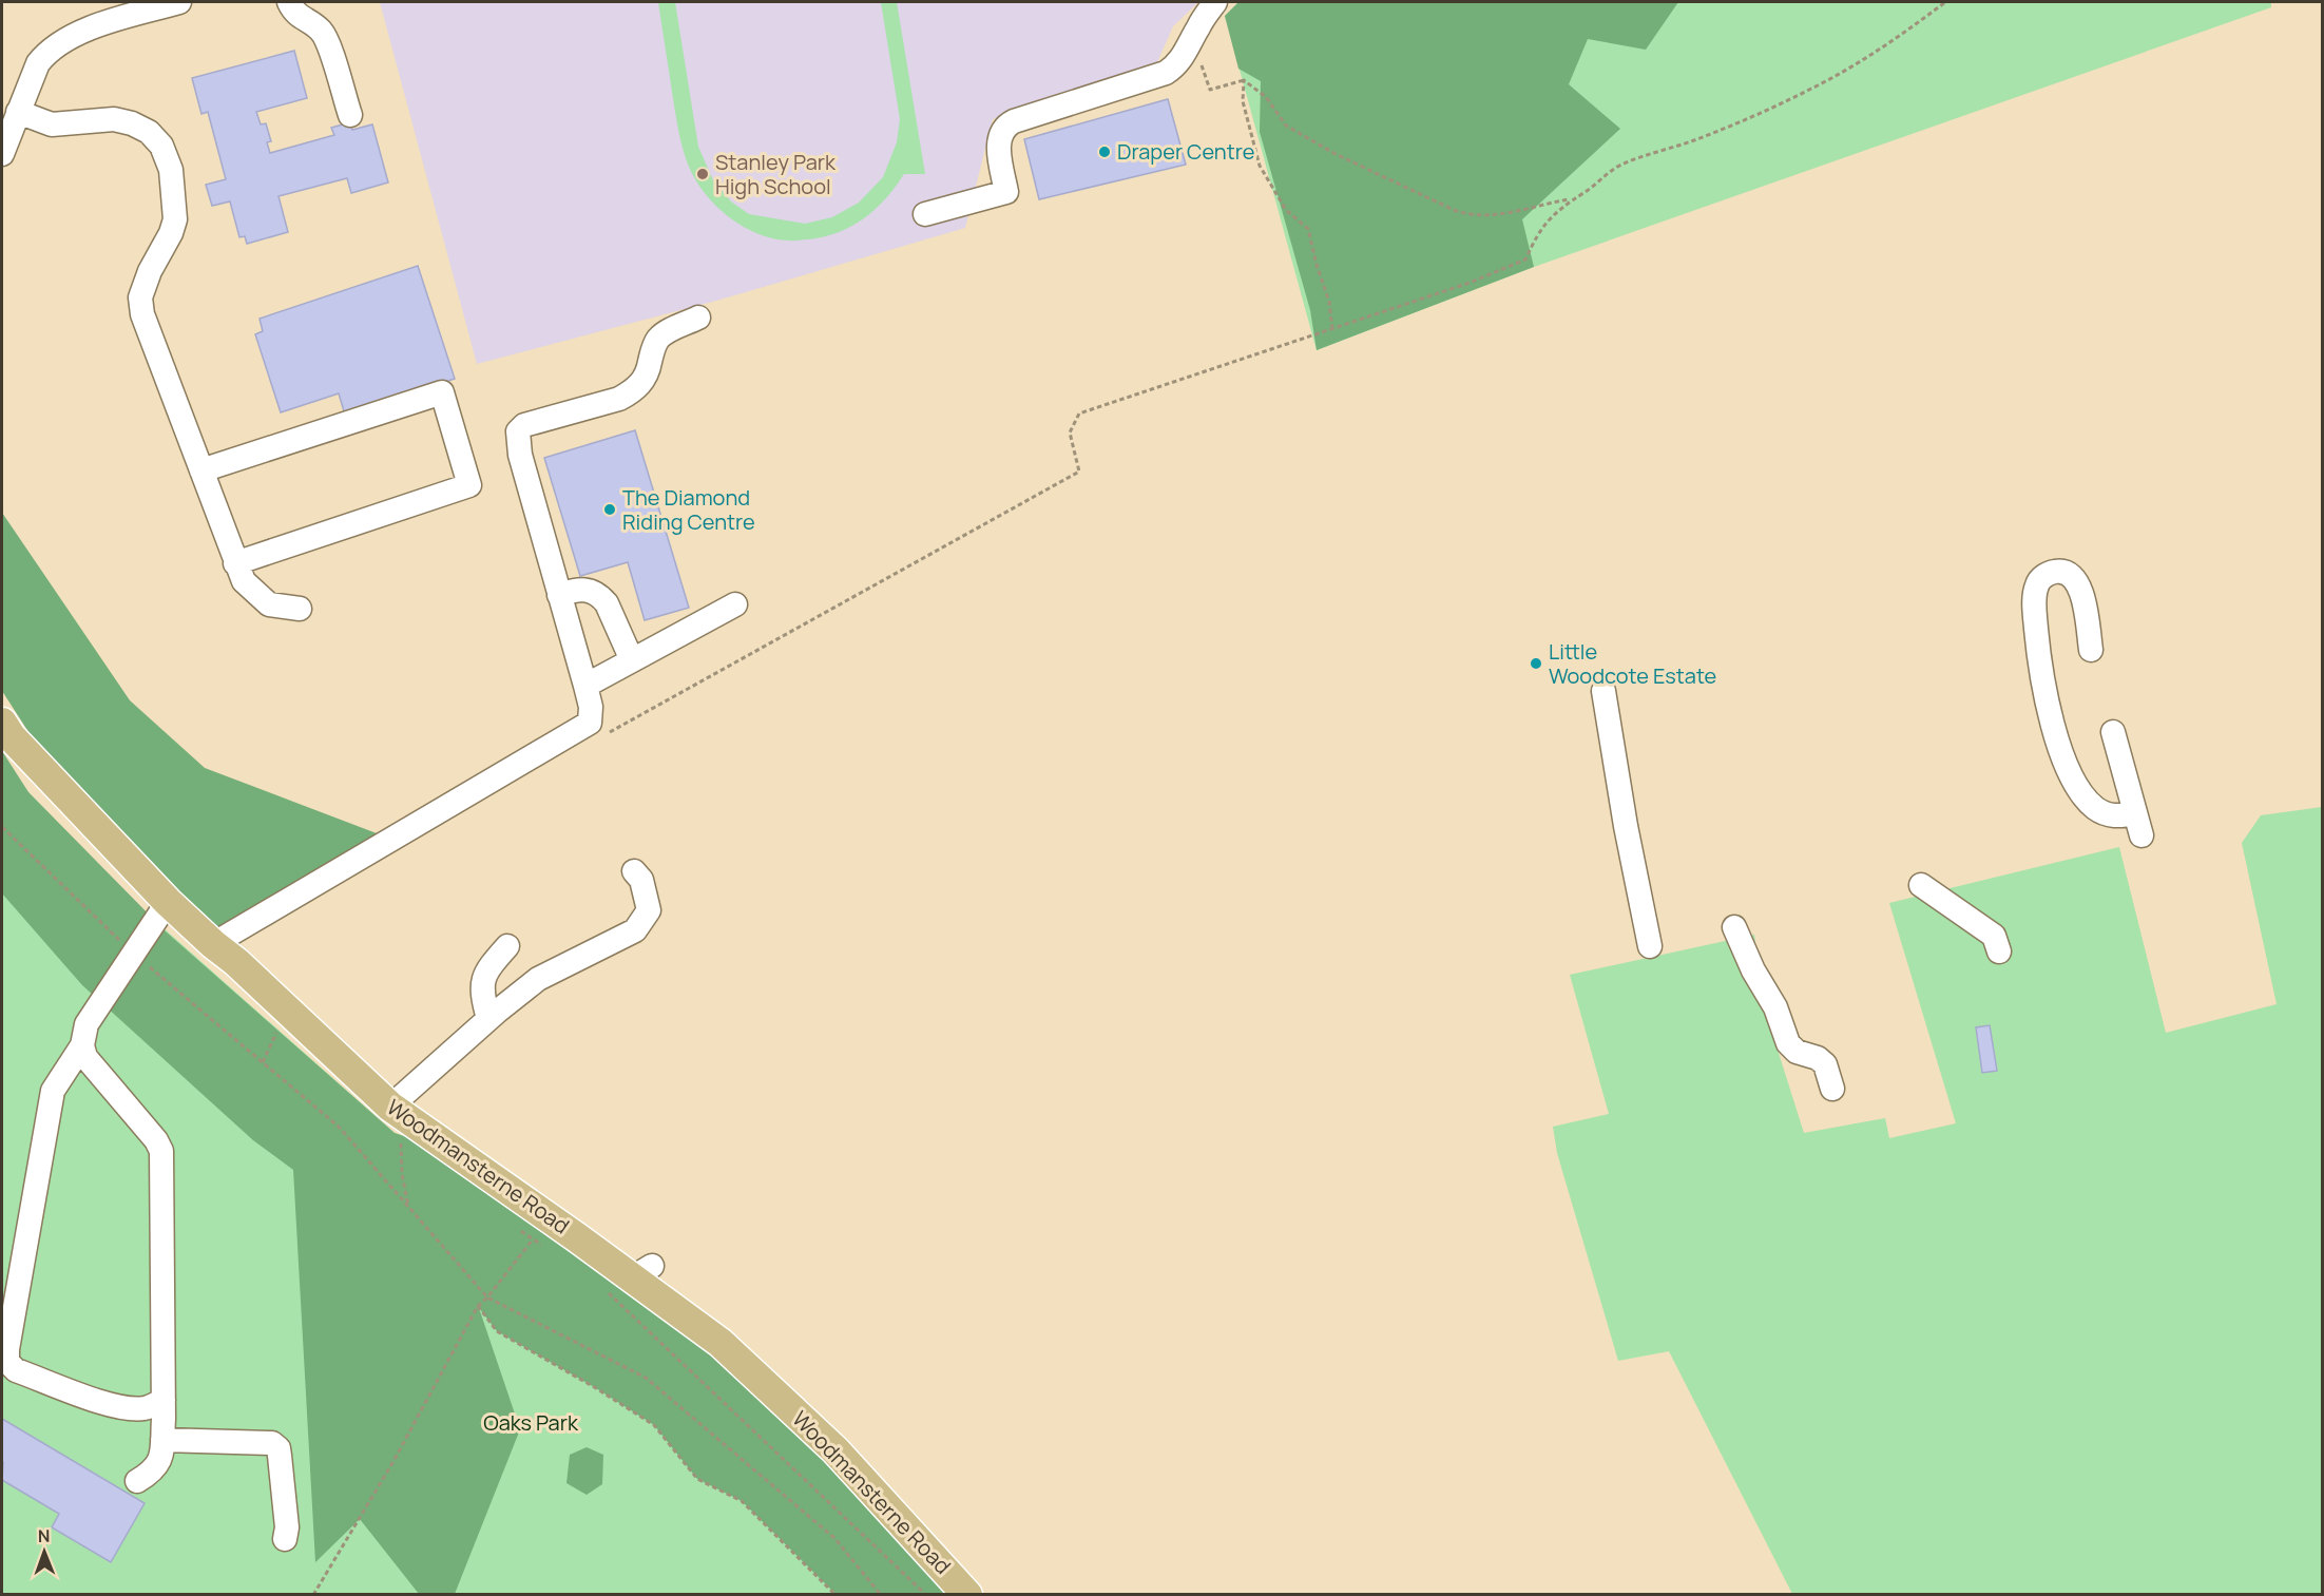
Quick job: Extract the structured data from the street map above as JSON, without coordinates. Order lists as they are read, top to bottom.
{
  "streets": {
    "main road": ["Woodmansterne Road"]
  },
  "parks": ["Oaks Park"],
  "places": [
    "Draper Centre",
    "Stanley Park High School",
    "The Diamond Riding Centre",
    "Little Woodcote Estate"
  ],
  "north": "top"
}
